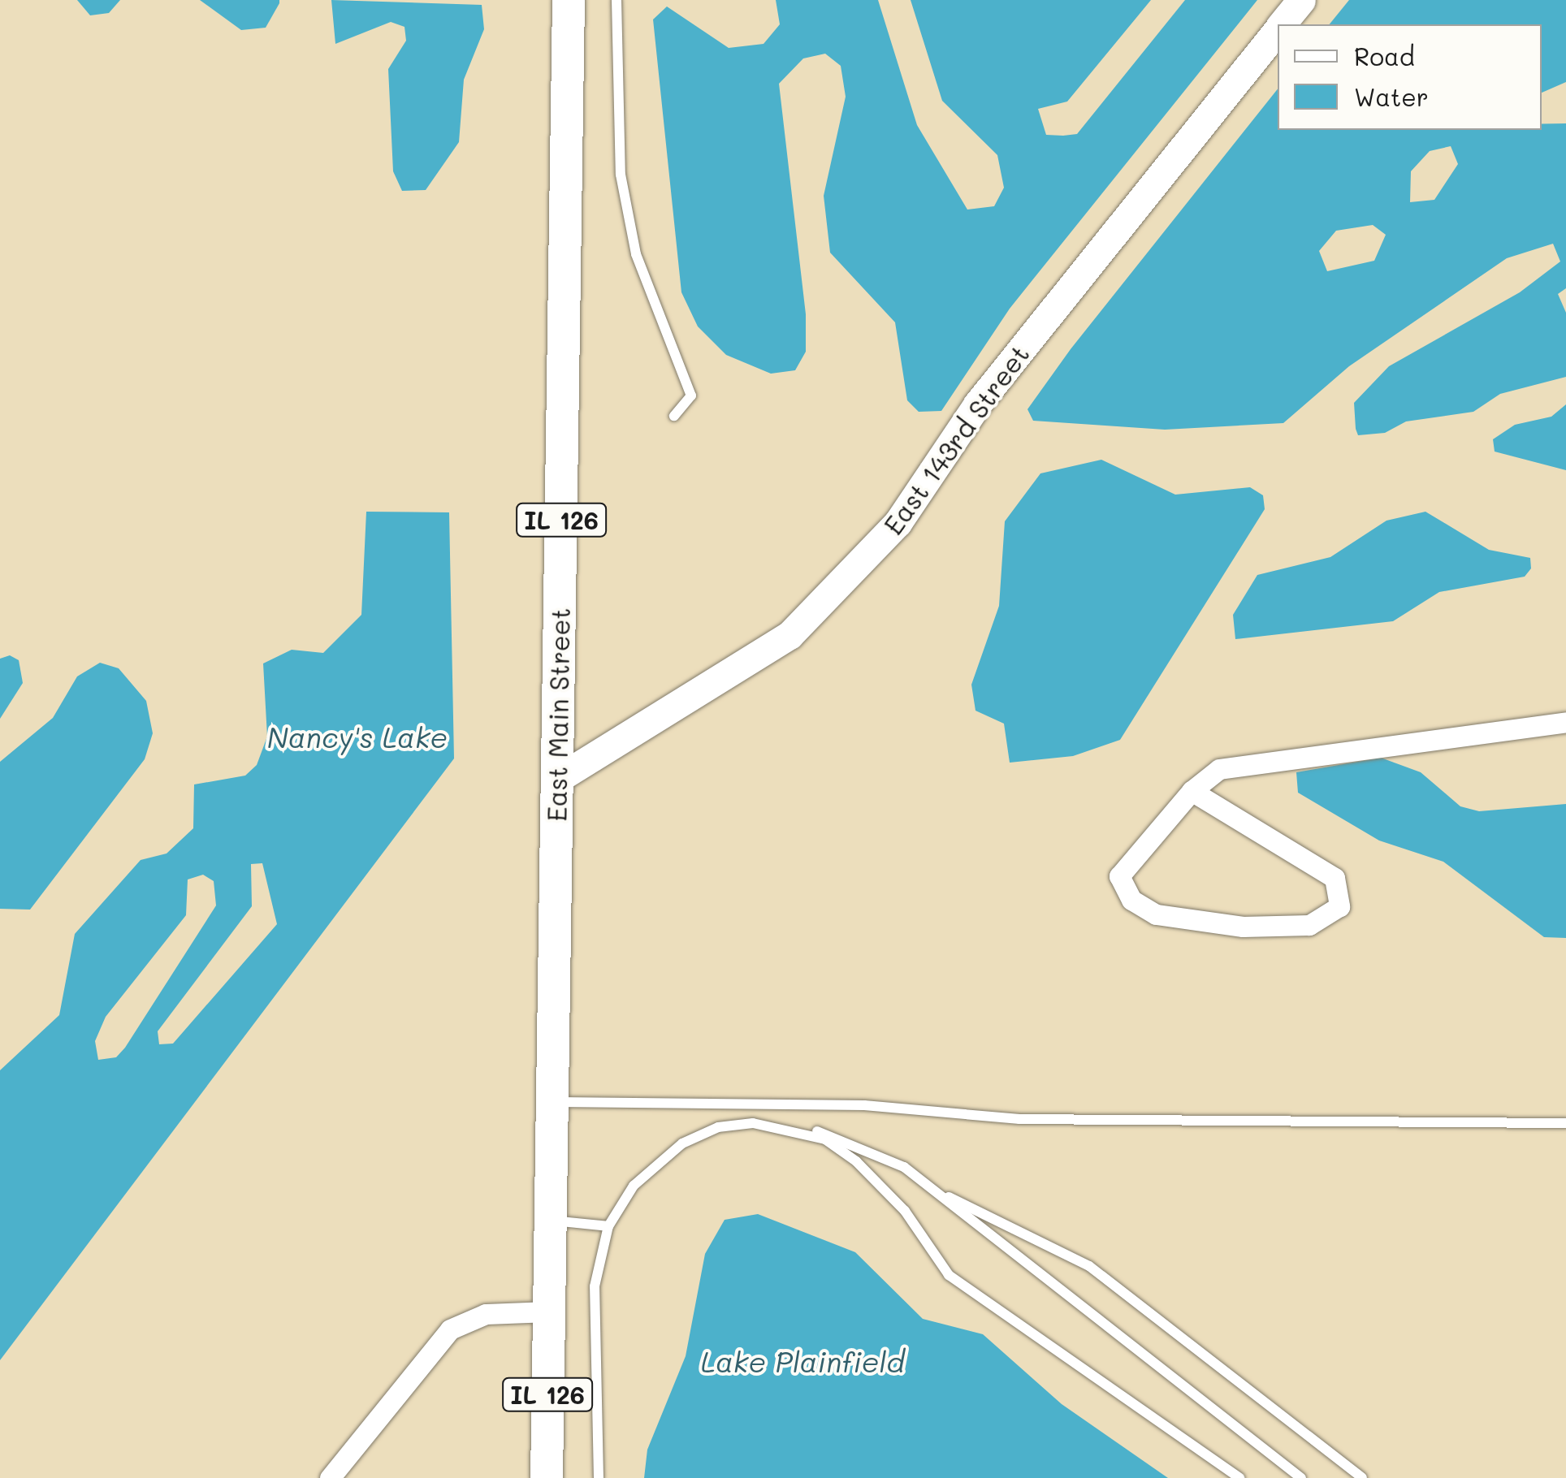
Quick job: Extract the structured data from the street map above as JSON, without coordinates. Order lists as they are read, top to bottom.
{
  "streets": {
    "main road": ["IL 126", "East Main Street"],
    "street": ["East 143rd Street"]
  },
  "crossings": [
    ["East 143rd Street", "East Main Street"]
  ],
  "water": ["Nancy's Lake", "Lake Plainfield"],
  "legend": ["Road", "Water"]
}
